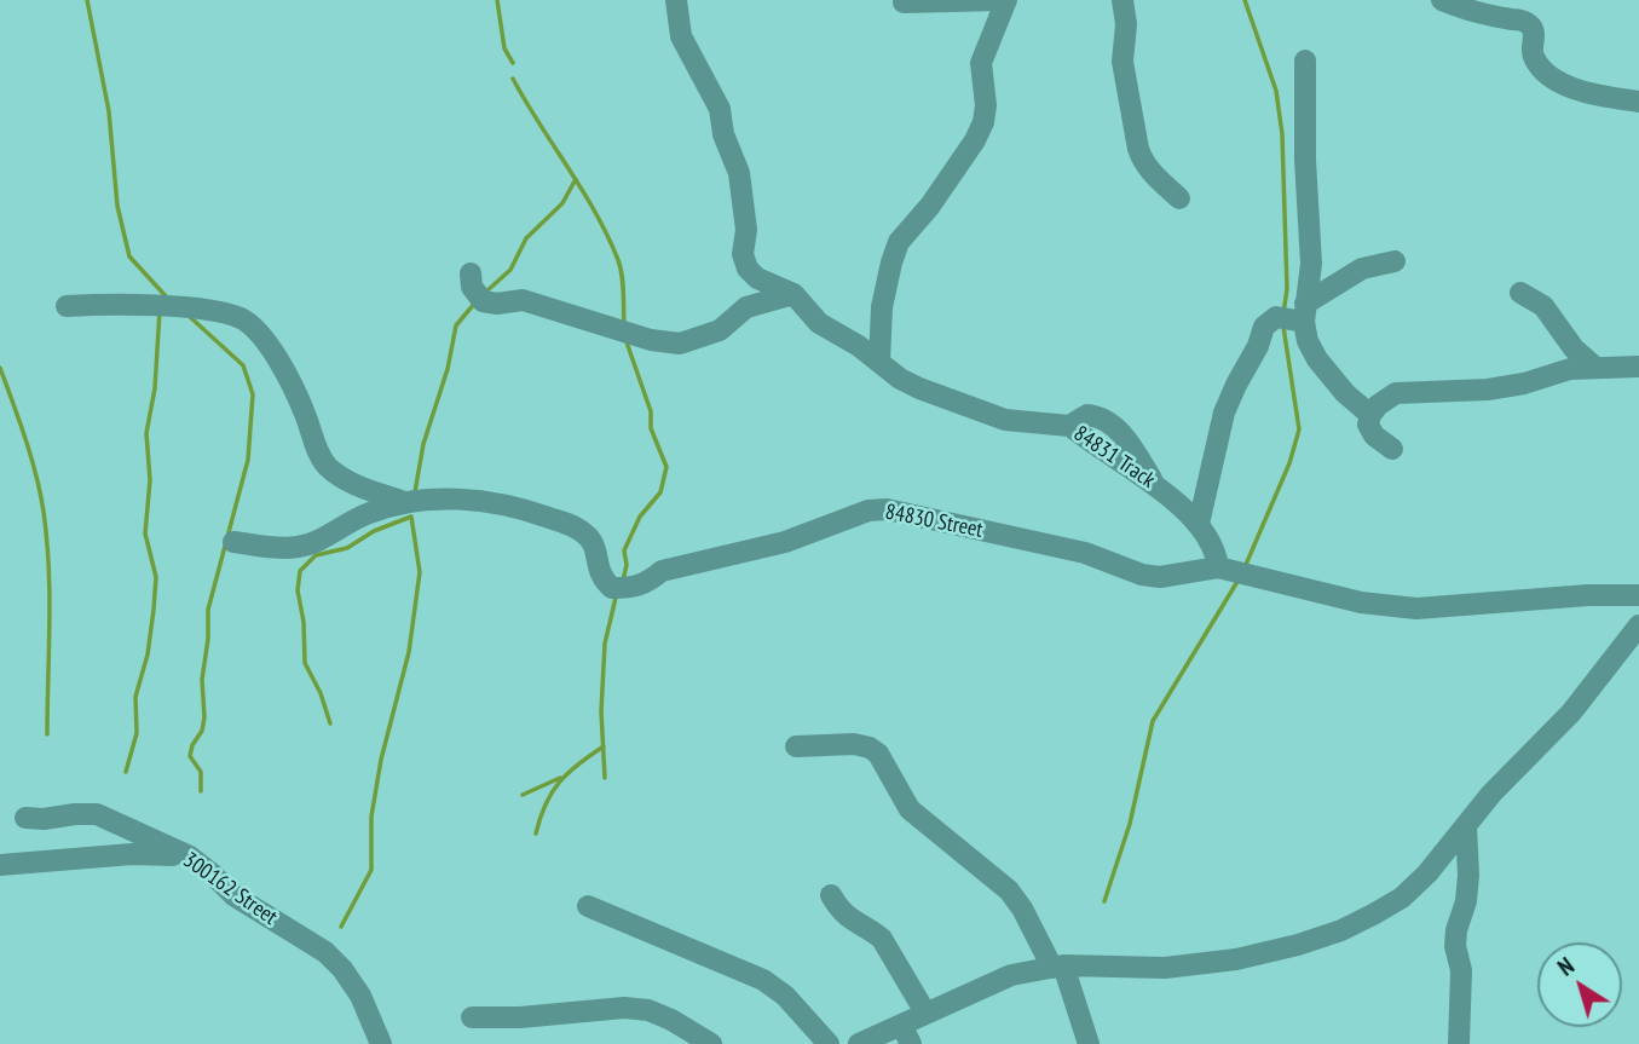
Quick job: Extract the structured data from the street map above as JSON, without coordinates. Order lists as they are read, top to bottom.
{
  "streets": {
    "street": ["84831 Track", "84830 Street", "300162 Street"]
  },
  "crossings": [
    ["84831 Track", "84830 Street"]
  ],
  "north": "top left"
}
